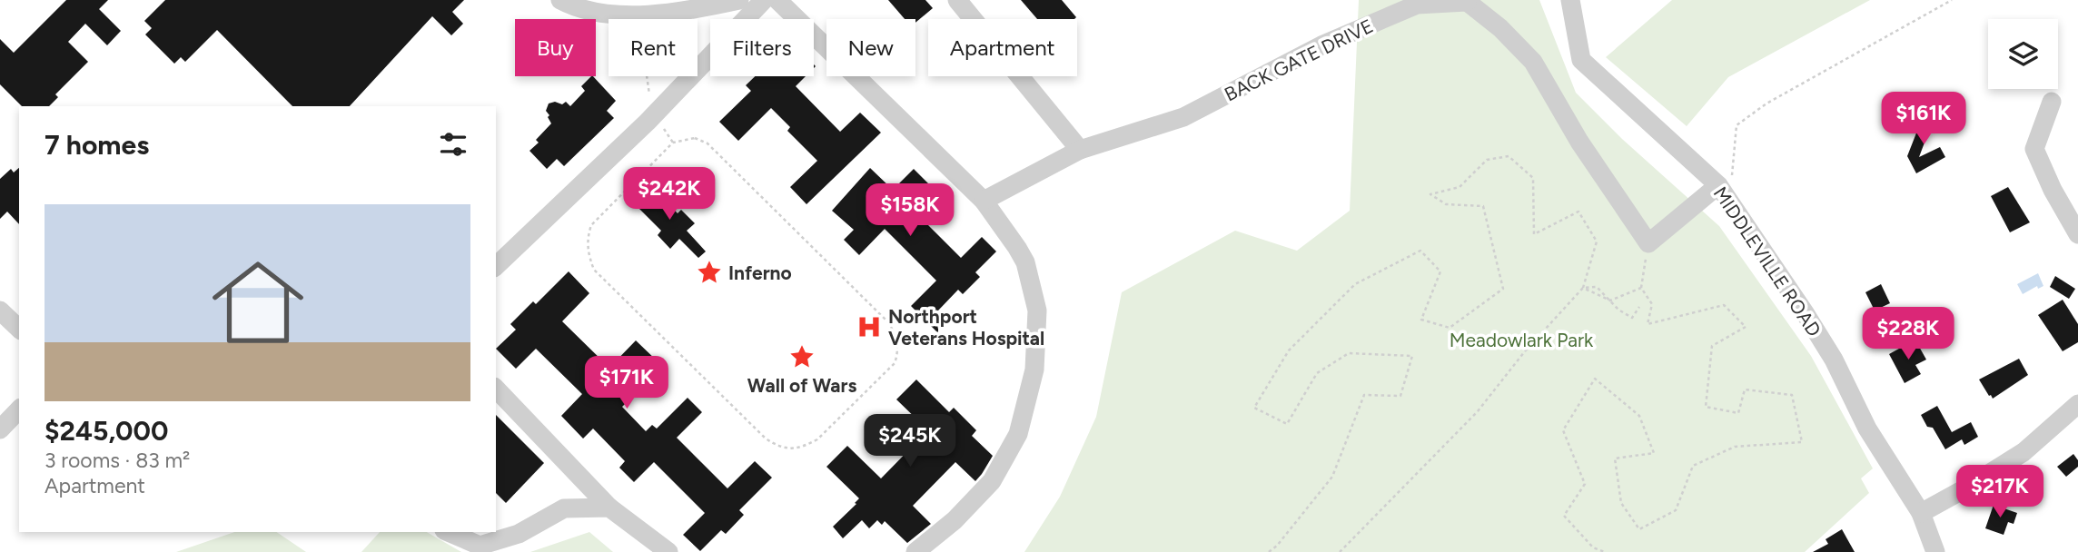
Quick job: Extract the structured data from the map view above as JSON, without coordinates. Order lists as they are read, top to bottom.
{
  "streets": {
    "street": ["BACK GATE DRIVE", "MIDDLEVILLE ROAD"]
  },
  "parks": ["Meadowlark Park"],
  "places": {
    "place": ["Inferno", "Wall of Wars"],
    "hospital": ["Northport Veterans Hospital"]
  },
  "page": {
    "chip": [
      "Buy",
      "Rent",
      "Filters",
      "New",
      "Apartment"
    ],
    "price": [
      "$161K",
      "$242K",
      "$158K",
      "$228K",
      "$171K",
      "$245K",
      "$217K"
    ],
    "heading": "7 homes",
    "list": [
      {
        "name": "$245,000",
        "note": "3 rooms · 83 m² · Apartment"
      }
    ]
  }
}
